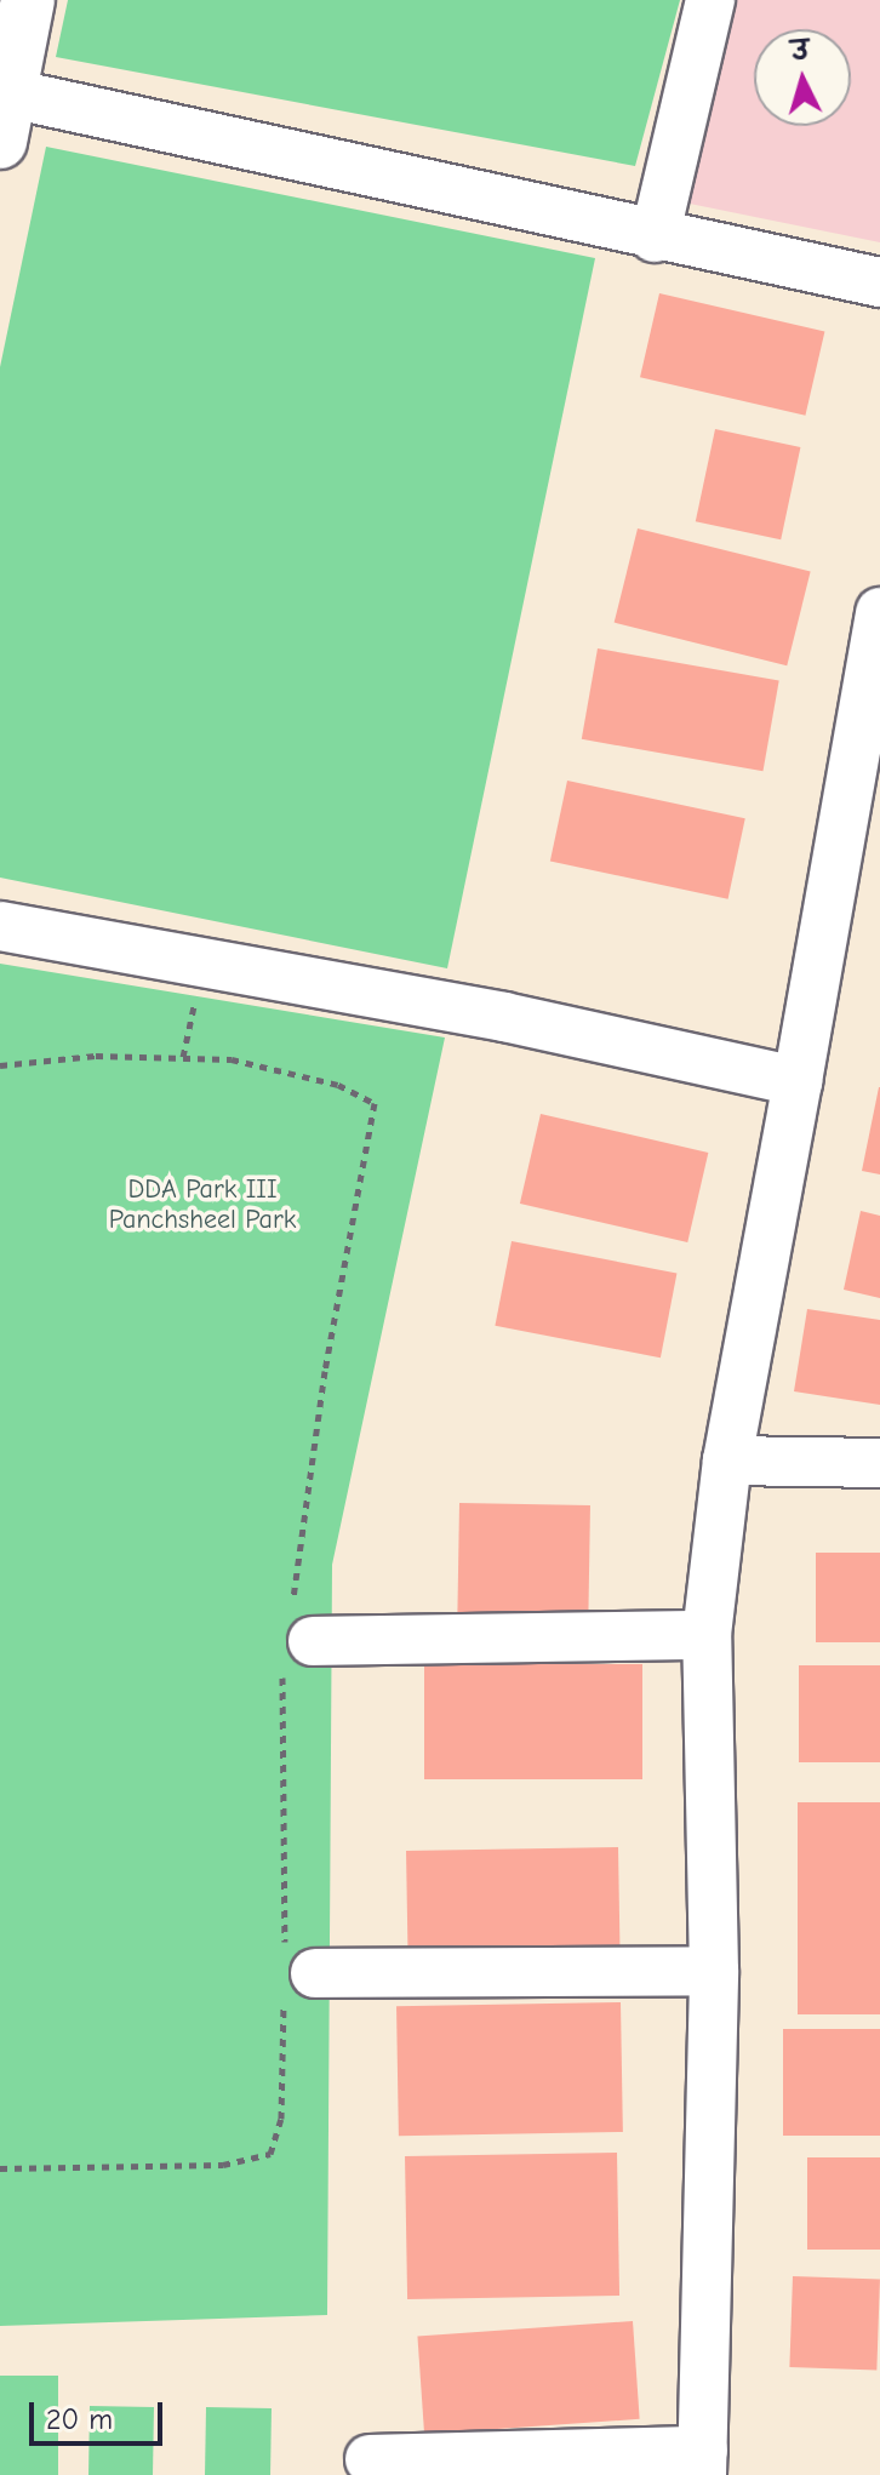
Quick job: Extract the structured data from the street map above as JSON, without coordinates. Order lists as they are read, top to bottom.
{
  "parks": ["DDA Park III Panchsheel Park"],
  "scale_bar": "20 m",
  "north": "top"
}
